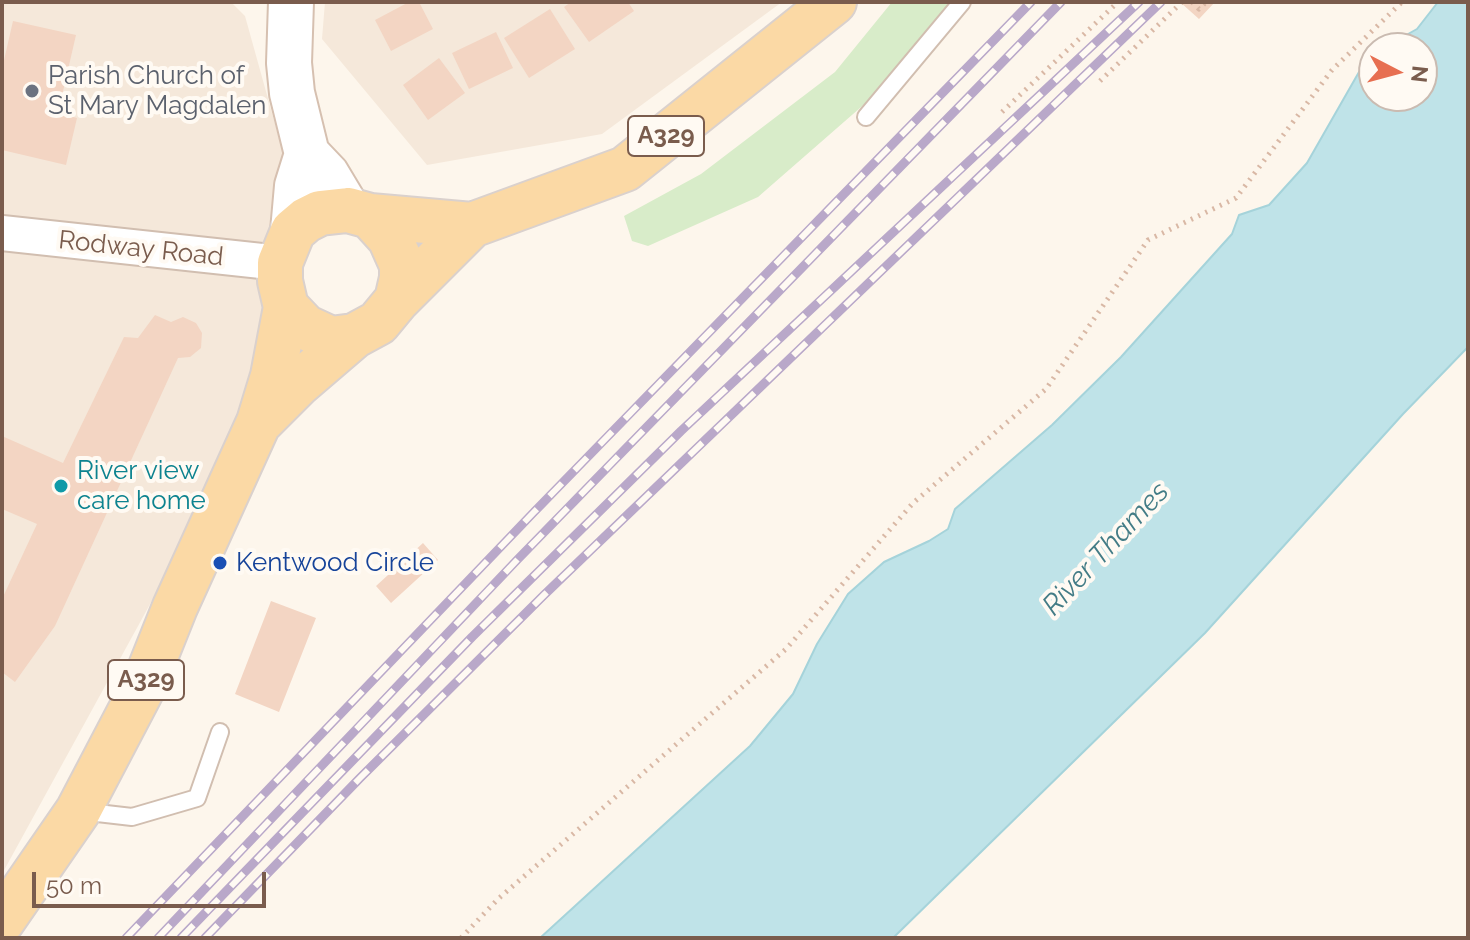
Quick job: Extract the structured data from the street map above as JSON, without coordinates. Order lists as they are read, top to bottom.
{
  "streets": {
    "main road": ["A329"],
    "street": ["Rodway Road"]
  },
  "crossings": [
    ["A329", "Rodway Road"]
  ],
  "water": ["River Thames"],
  "places": ["Parish Church of St Mary Magdalen", "River view care home", "Kentwood Circle"],
  "scale_bar": "50 m",
  "north": "right"
}
